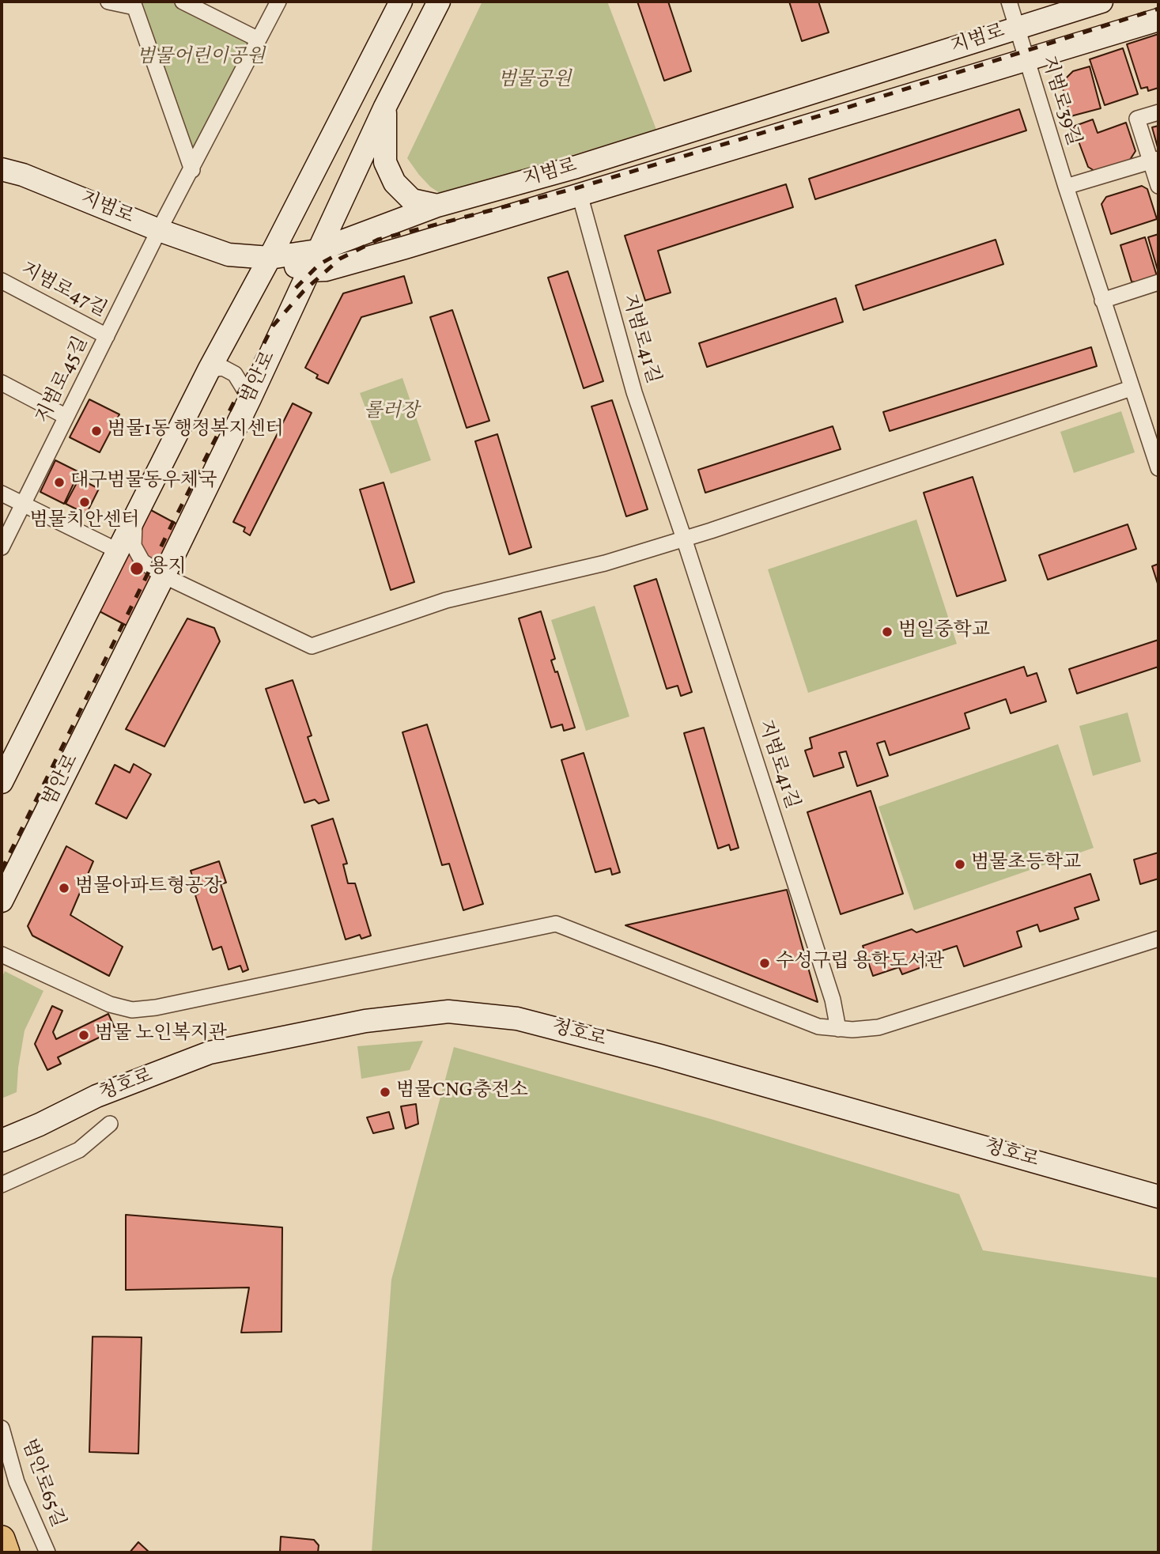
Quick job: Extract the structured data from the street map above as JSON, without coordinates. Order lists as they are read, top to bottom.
{
  "streets": {
    "main road": ["지범로", "범안로", "청호로"],
    "street": [
      "지범로39길",
      "지범로47길",
      "지범로41길",
      "지범로45길",
      "범안로65길"
    ]
  },
  "crossings": [
    ["지범로", "지범로39길"],
    ["지범로", "범안로"],
    ["지범로", "지범로45길"],
    ["지범로47길", "지범로45길"]
  ],
  "parks": ["범물어린이공원", "범물공원", "롤러장"],
  "places": [
    "범물1동 행정복지센터",
    "대구범물동우체국",
    "범물치안센터",
    "용지",
    "범일중학교",
    "범물초등학교",
    "범물아파트형공장",
    "수성구립 용학도서관",
    "범물 노인복지관",
    "범물CNG충전소"
  ]
}
